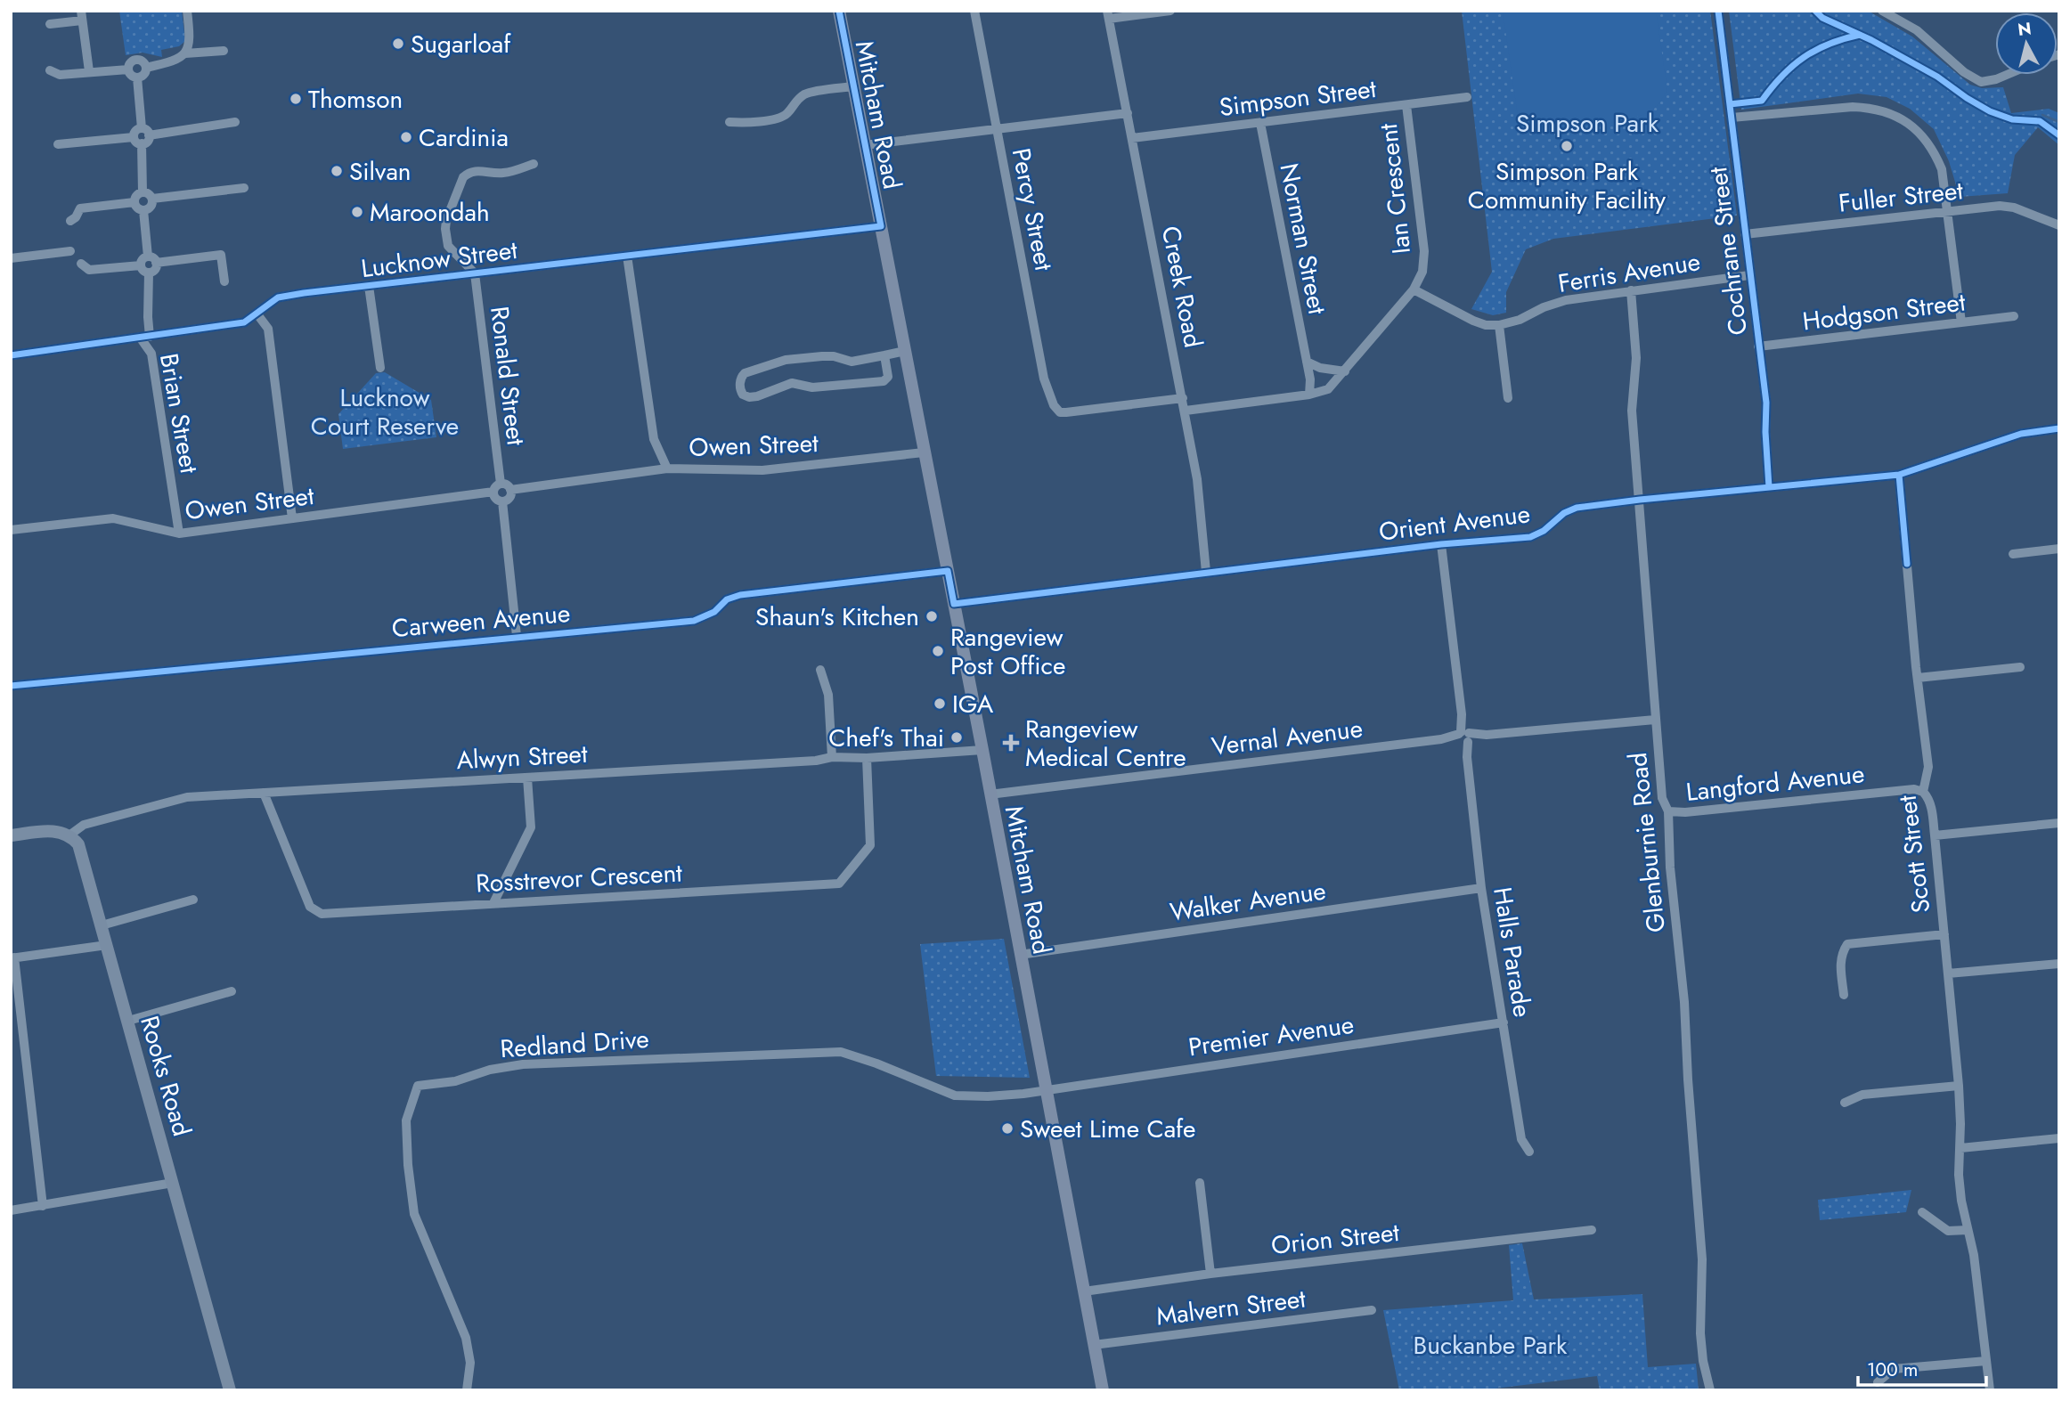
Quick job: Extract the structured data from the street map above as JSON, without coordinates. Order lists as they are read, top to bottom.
{
  "streets": {
    "main road": ["Mitcham Road"],
    "street": [
      "Simpson Street",
      "Ian Crescent",
      "Fuller Street",
      "Percy Street",
      "Norman Street",
      "Cochrane Street",
      "Lucknow Street",
      "Ferris Avenue",
      "Creek Road",
      "Hodgson Street",
      "Ronald Street",
      "Brian Street",
      "Owen Street",
      "Orient Avenue",
      "Carween Avenue",
      "Vernal Avenue",
      "Alwyn Street",
      "Langford Avenue",
      "Glenburnie Road",
      "Scott Street",
      "Rosstrevor Crescent",
      "Walker Avenue",
      "Halls Parade",
      "Premier Avenue",
      "Redland Drive",
      "Rooks Road",
      "Orion Street",
      "Malvern Street"
    ]
  },
  "crossings": [
    ["Simpson Street", "Ian Crescent"],
    ["Simpson Street", "Norman Street"],
    ["Simpson Street", "Creek Road"],
    ["Mitcham Road", "Lucknow Street"],
    ["Mitcham Road", "Owen Street"],
    ["Mitcham Road", "Orient Avenue"],
    ["Mitcham Road", "Carween Avenue"],
    ["Mitcham Road", "Vernal Avenue"],
    ["Mitcham Road", "Alwyn Street"],
    ["Mitcham Road", "Walker Avenue"],
    ["Mitcham Road", "Premier Avenue"],
    ["Mitcham Road", "Redland Drive"],
    ["Mitcham Road", "Orion Street"],
    ["Mitcham Road", "Malvern Street"],
    ["Ian Crescent", "Norman Street"],
    ["Ian Crescent", "Creek Road"],
    ["Fuller Street", "Cochrane Street"],
    ["Percy Street", "Creek Road"],
    ["Cochrane Street", "Ferris Avenue"],
    ["Cochrane Street", "Hodgson Street"],
    ["Cochrane Street", "Orient Avenue"],
    ["Lucknow Street", "Ronald Street"],
    ["Lucknow Street", "Brian Street"],
    ["Ferris Avenue", "Glenburnie Road"],
    ["Creek Road", "Orient Avenue"],
    ["Ronald Street", "Owen Street"],
    ["Brian Street", "Owen Street"],
    ["Orient Avenue", "Glenburnie Road"],
    ["Orient Avenue", "Scott Street"],
    ["Orient Avenue", "Halls Parade"],
    ["Vernal Avenue", "Glenburnie Road"],
    ["Vernal Avenue", "Halls Parade"],
    ["Alwyn Street", "Rosstrevor Crescent"],
    ["Alwyn Street", "Rooks Road"],
    ["Langford Avenue", "Glenburnie Road"],
    ["Langford Avenue", "Scott Street"],
    ["Walker Avenue", "Halls Parade"],
    ["Halls Parade", "Premier Avenue"],
    ["Premier Avenue", "Redland Drive"]
  ],
  "parks": ["Simpson Park", "Lucknow Court Reserve", "Buckanbe Park"],
  "places": {
    "other": [
      "Sugarloaf",
      "Thomson",
      "Cardinia",
      "Simpson Park Community Facility",
      "Silvan",
      "Maroondah",
      "Shaun's Kitchen",
      "Rangeview Post Office",
      "IGA",
      "Chef's Thai",
      "Sweet Lime Cafe"
    ],
    "health": ["Rangeview Medical Centre"]
  },
  "scale_bar": "100 m",
  "north": "top"
}
